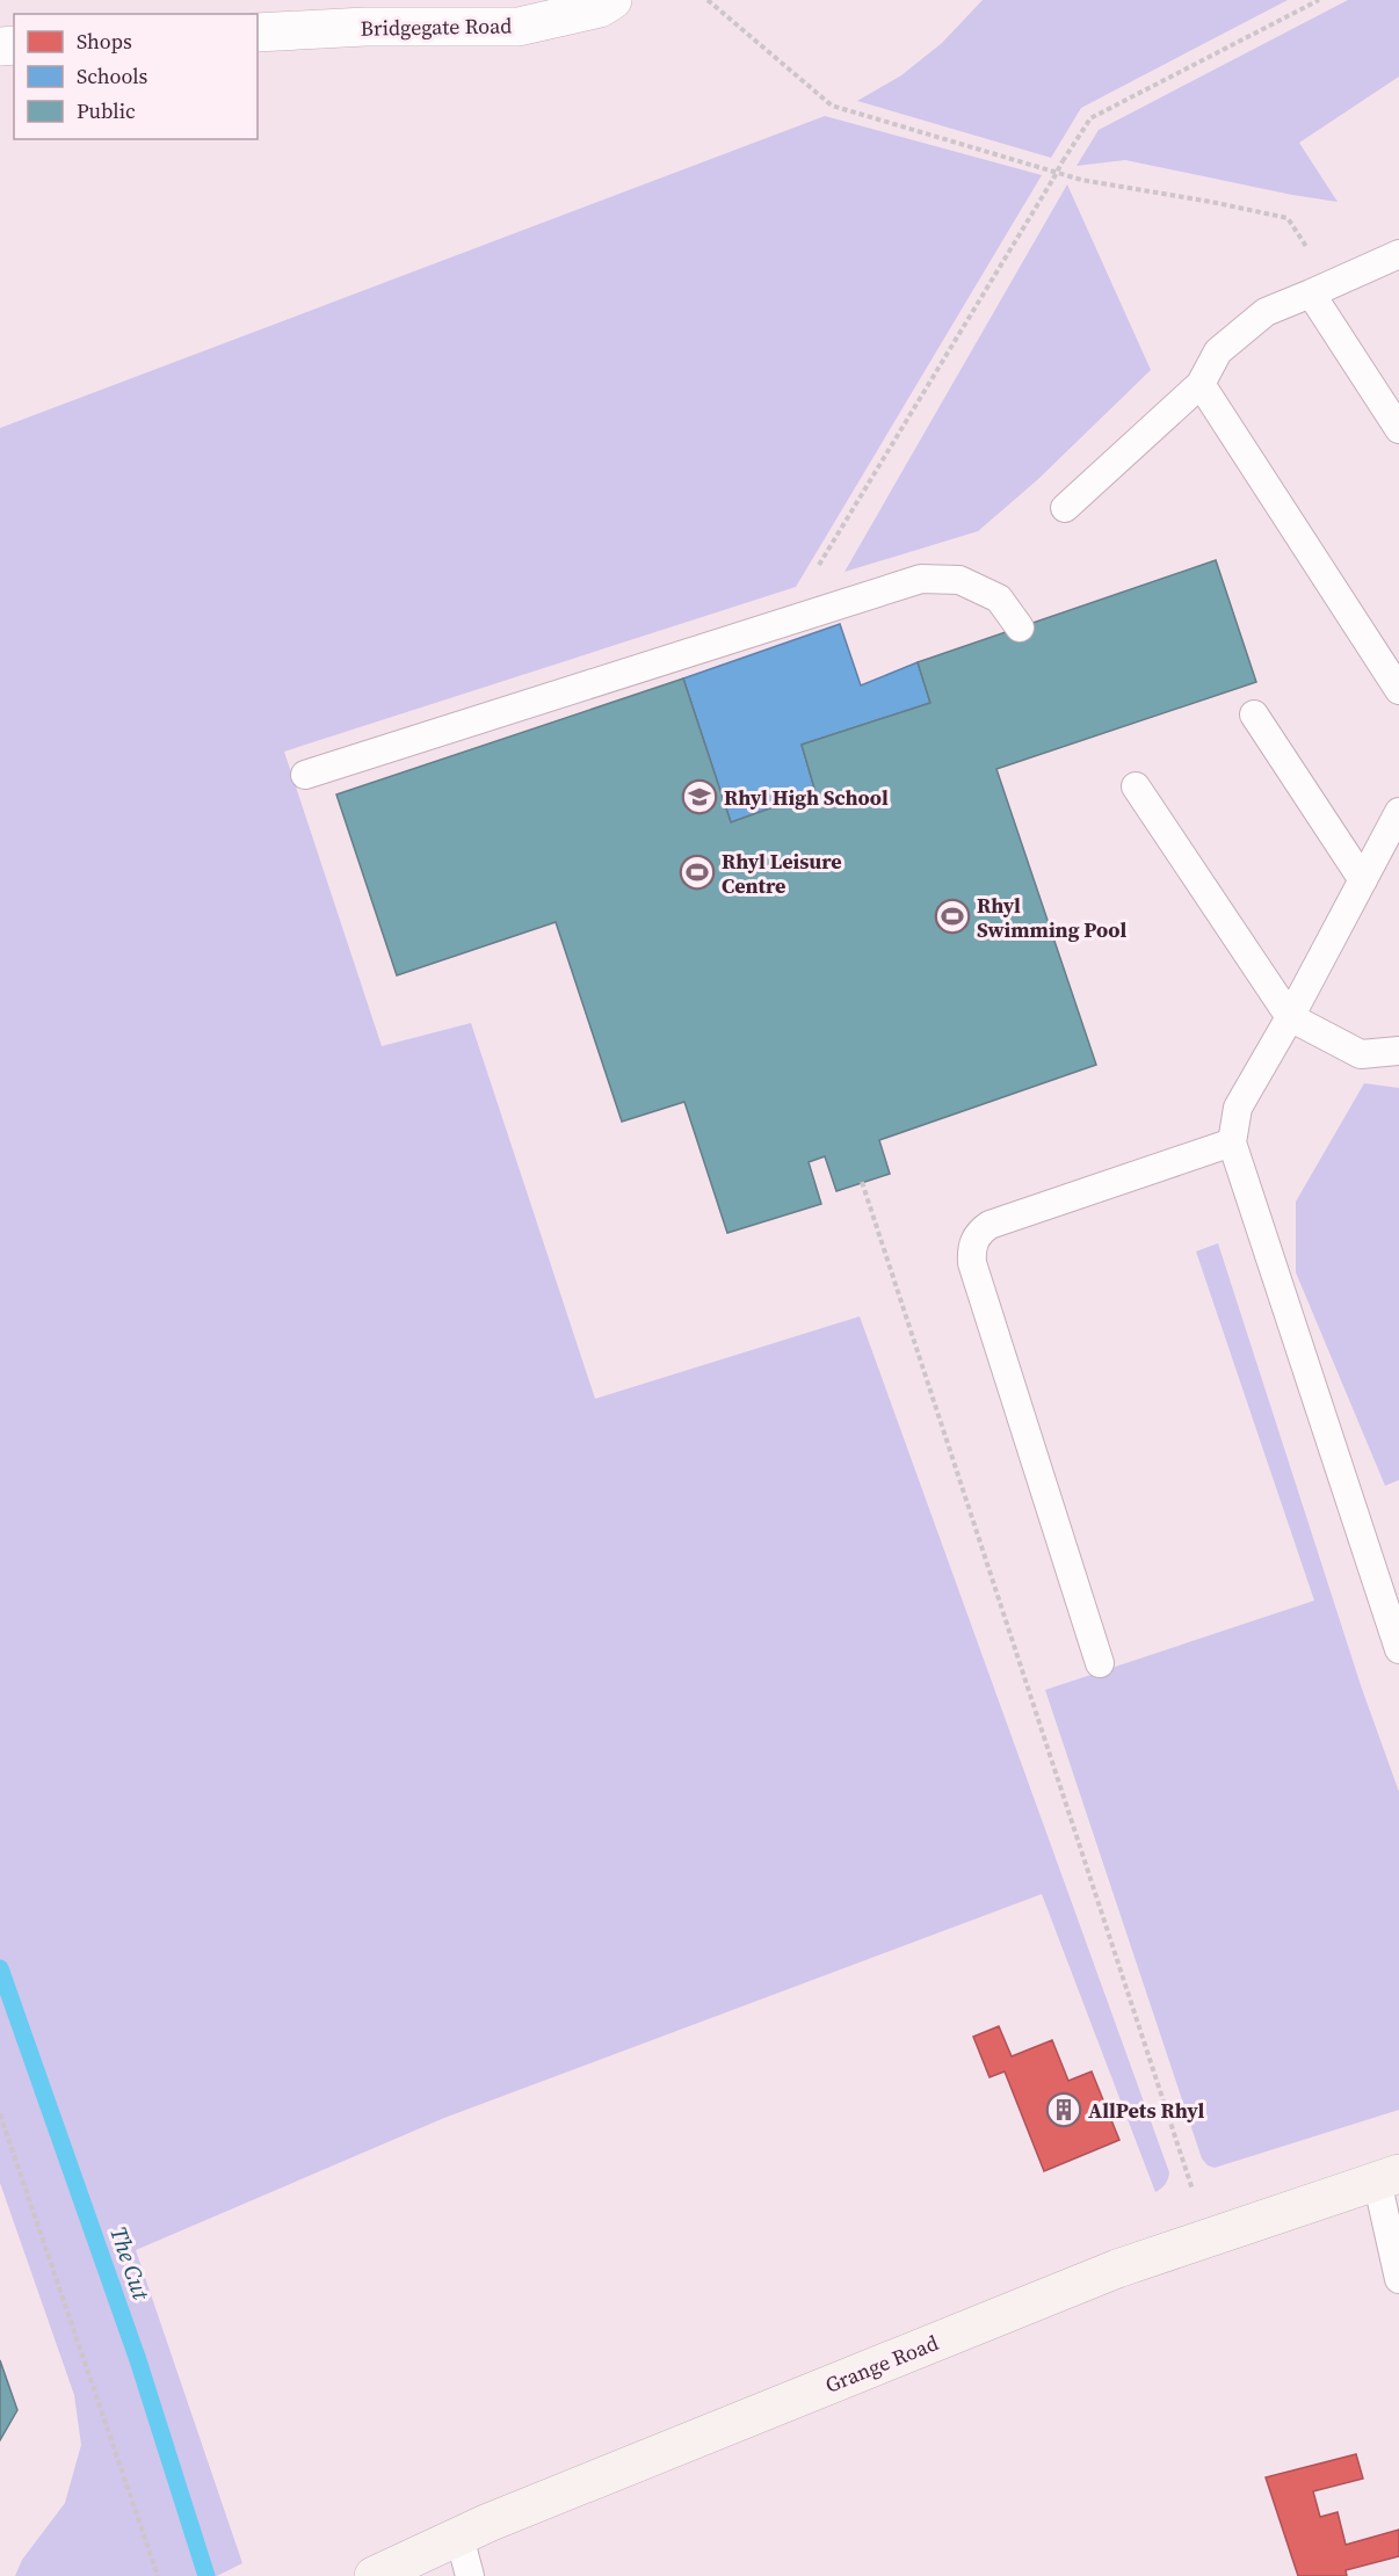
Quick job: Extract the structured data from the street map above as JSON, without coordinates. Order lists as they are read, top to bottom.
{
  "streets": {
    "main road": ["Grange Road"],
    "street": ["Bridgegate Road"]
  },
  "water": ["The Cut"],
  "places": {
    "school or university": ["Rhyl High School"],
    "sports": ["Rhyl Leisure Centre", "Rhyl Swimming Pool"],
    "building": ["AllPets Rhyl"]
  },
  "legend": ["Shops", "Schools", "Public"]
}
